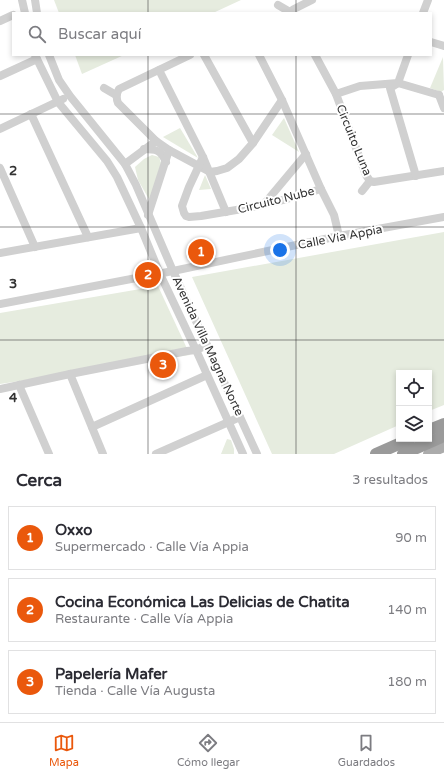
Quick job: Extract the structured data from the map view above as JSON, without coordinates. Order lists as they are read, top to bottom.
{
  "streets": {
    "street": [
      "Circuito Luna",
      "Circuito Nube",
      "Calle Vía Appia",
      "Avenida Villa Magna Norte"
    ]
  },
  "crossings": [
    ["Calle Vía Appia", "Avenida Villa Magna Norte"]
  ],
  "page": {
    "search": "Buscar aquí",
    "pins": ["1", "2", "3"],
    "heading": ["Cerca", "3 resultados"],
    "list": [
      {
        "mark": "1",
        "name": "Oxxo",
        "note": "Supermercado · Calle Vía Appia",
        "value": "90 m"
      },
      {
        "mark": "2",
        "name": "Cocina Económica Las Delicias de Chatita",
        "note": "Restaurante · Calle Vía Appia",
        "value": "140 m"
      },
      {
        "mark": "3",
        "name": "Papelería Mafer",
        "note": "Tienda · Calle Vía Augusta",
        "value": "180 m"
      }
    ],
    "nav": ["Mapa", "Cómo llegar", "Guardados"]
  },
  "grid": {
    "rows": ["2", "3", "4"]
  }
}
